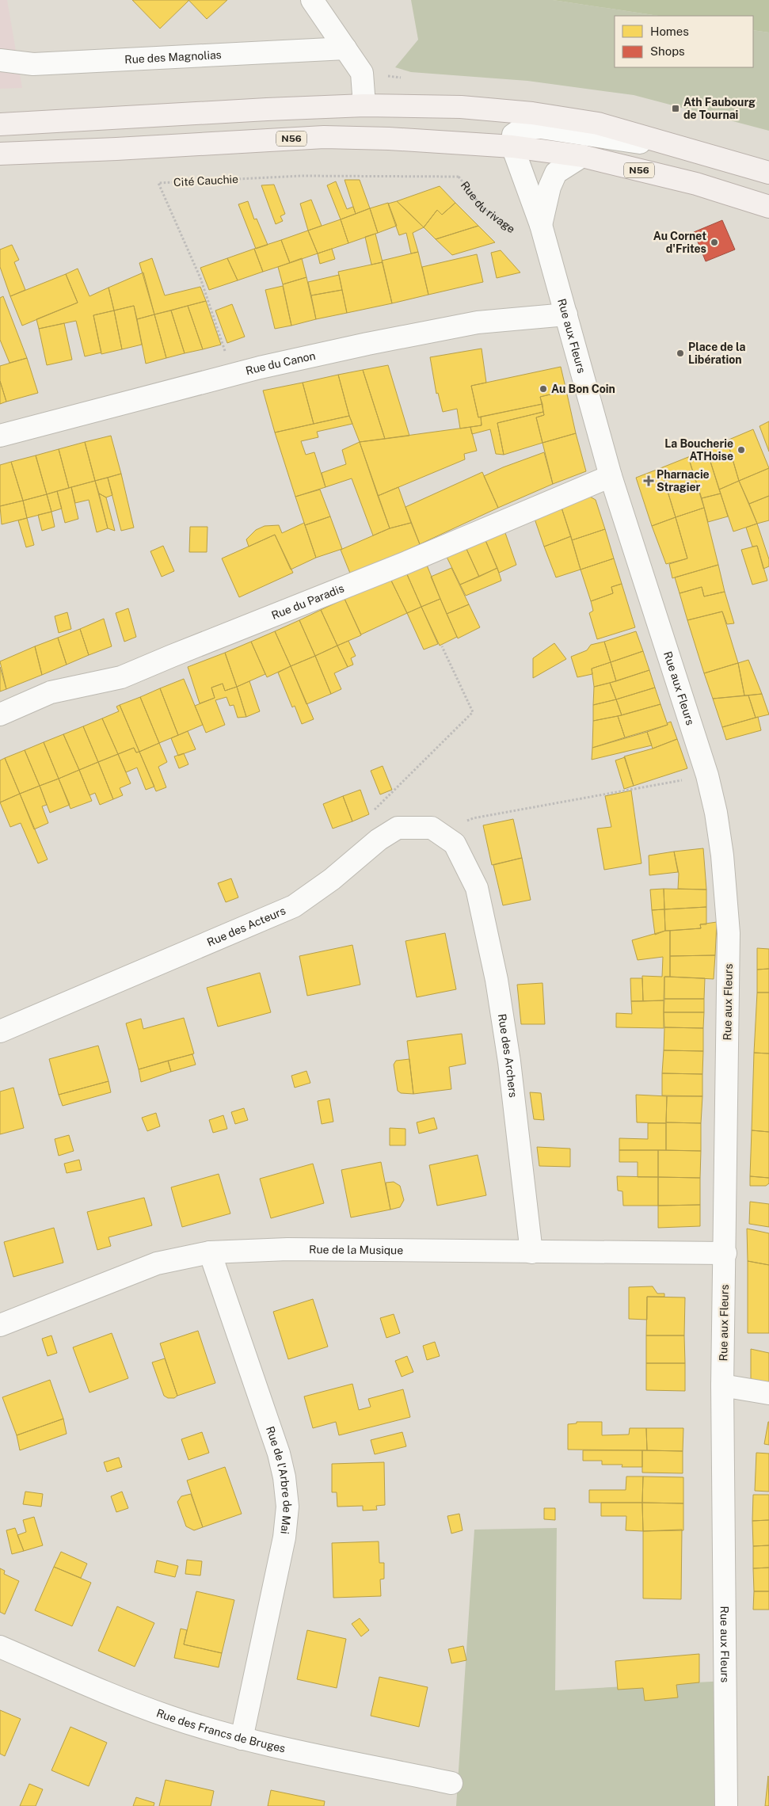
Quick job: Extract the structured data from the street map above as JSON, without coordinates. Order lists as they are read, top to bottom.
{
  "streets": {
    "main road": ["N56"],
    "street": [
      "Rue des Magnolias",
      "Rue aux Fleurs",
      "Rue du Canon",
      "Rue du Paradis",
      "Rue des Acteurs",
      "Rue des Archers",
      "Rue de la Musique",
      "Rue de l'Arbre de Mai",
      "Rue des Francs de Bruges"
    ],
    "path": ["Cité Cauchie", "Rue du rivage"]
  },
  "crossings": [
    ["N56", "Rue aux Fleurs"],
    ["Cité Cauchie", "Rue du rivage"],
    ["Cité Cauchie", "Rue du Canon"],
    ["Rue du rivage", "Rue aux Fleurs"],
    ["Rue aux Fleurs", "Rue du Canon"],
    ["Rue aux Fleurs", "Rue du Paradis"],
    ["Rue aux Fleurs", "Rue de la Musique"],
    ["Rue des Acteurs", "Rue des Archers"],
    ["Rue des Archers", "Rue de la Musique"],
    ["Rue de la Musique", "Rue de l'Arbre de Mai"],
    ["Rue de l'Arbre de Mai", "Rue des Francs de Bruges"]
  ],
  "places": {
    "transit": ["Ath Faubourg de Tournai"],
    "other": [
      "Au Cornet d'Frites",
      "Place de la Libération",
      "Au Bon Coin",
      "La Boucherie ATHoise"
    ],
    "health": ["Pharnacie Stragier"]
  },
  "legend": ["Homes", "Shops"]
}
